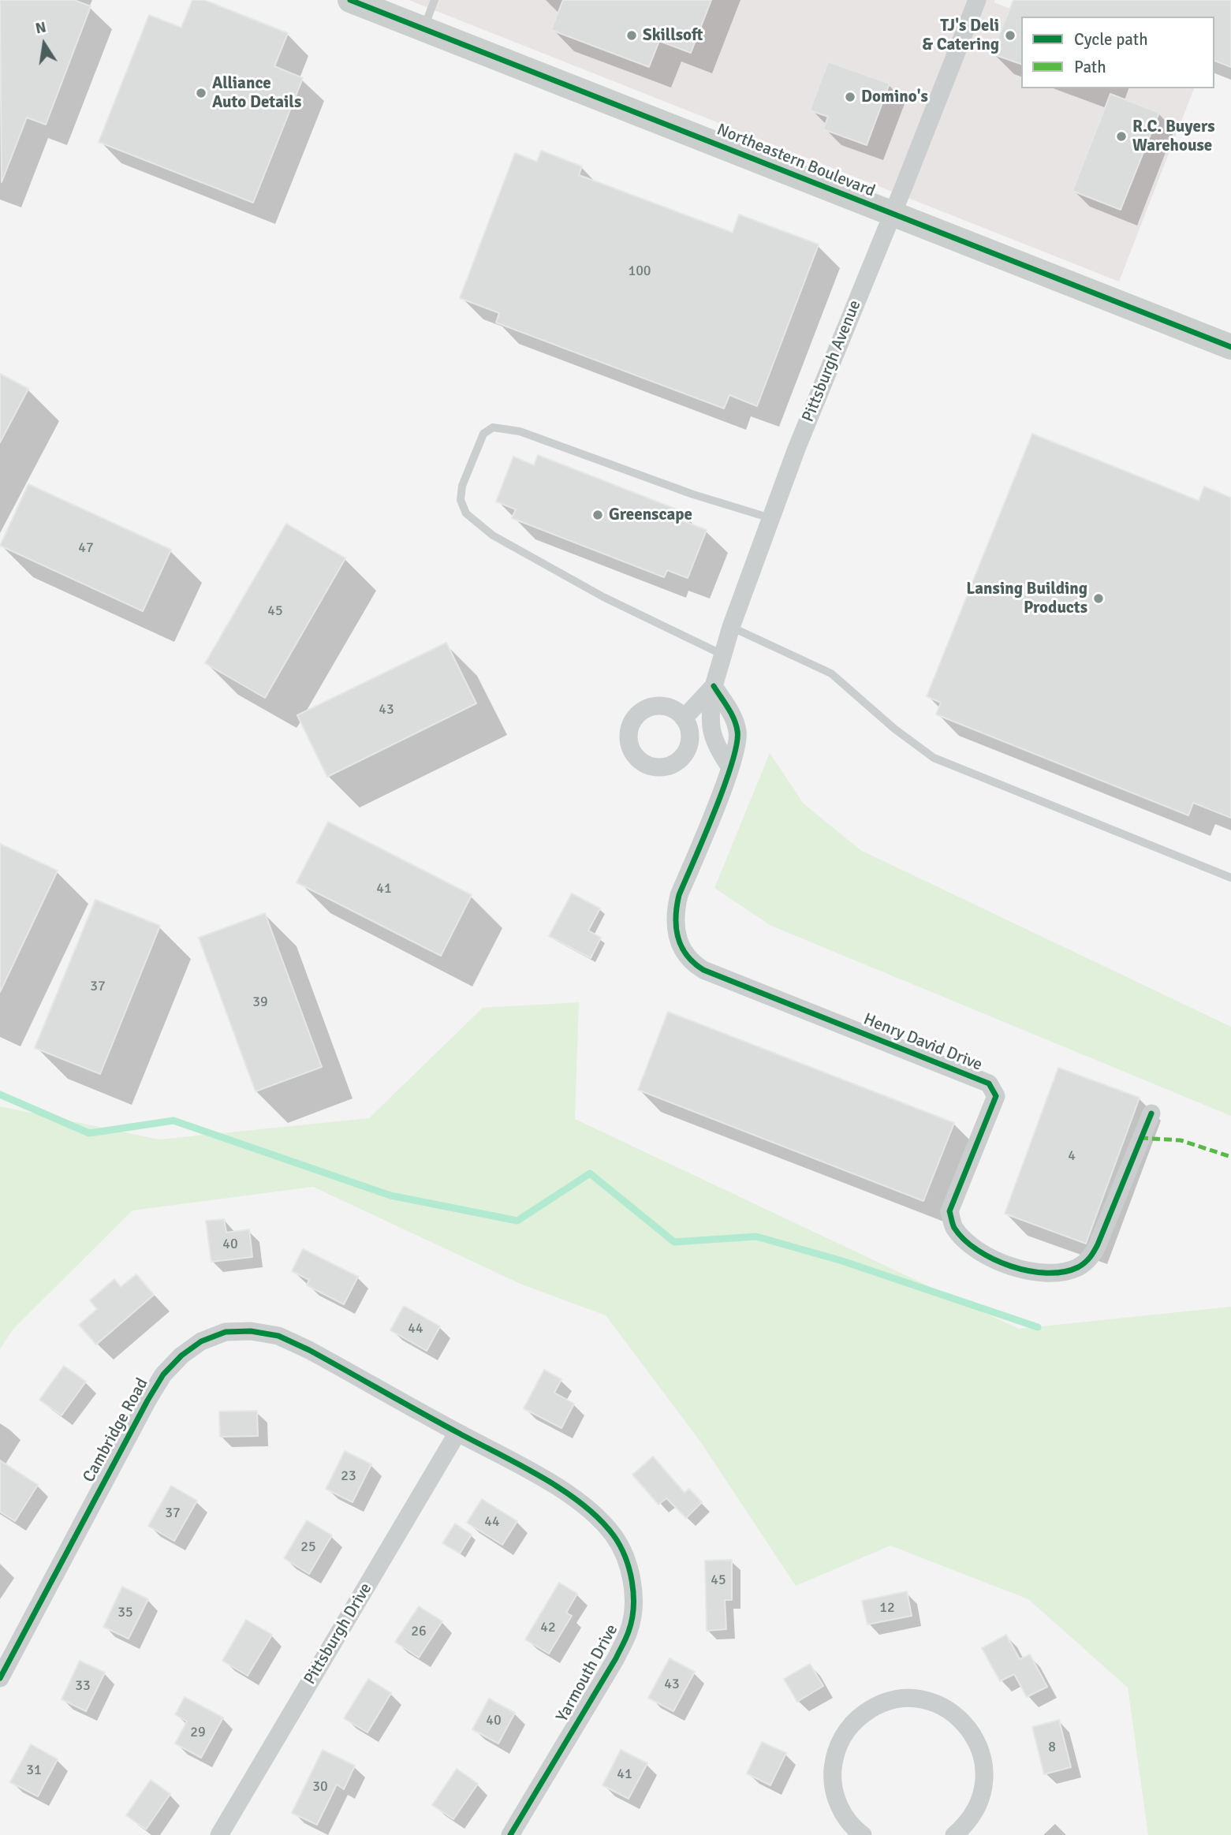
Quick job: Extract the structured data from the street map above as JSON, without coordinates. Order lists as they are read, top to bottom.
{
  "streets": {
    "street": [
      "Northeastern Boulevard",
      "Pittsburgh Avenue",
      "Henry David Drive",
      "Cambridge Road",
      "Pittsburgh Drive",
      "Yarmouth Drive"
    ]
  },
  "crossings": [
    ["Northeastern Boulevard", "Pittsburgh Avenue"],
    ["Pittsburgh Avenue", "Henry David Drive"],
    ["Cambridge Road", "Pittsburgh Drive"],
    ["Cambridge Road", "Yarmouth Drive"],
    ["Pittsburgh Drive", "Yarmouth Drive"]
  ],
  "places": [
    "Skillsoft",
    "TJ's Deli & Catering",
    "Alliance Auto Details",
    "Domino's",
    "R.C. Buyers Warehouse",
    "Greenscape",
    "Lansing Building Products"
  ],
  "house_numbers": [
    "100",
    "47",
    "45",
    "43",
    "41",
    "37",
    "39",
    "4",
    "40",
    "44",
    "23",
    "37",
    "44",
    "25",
    "45",
    "12",
    "35",
    "42",
    "26",
    "43",
    "33",
    "40",
    "29",
    "8",
    "31",
    "41",
    "30"
  ],
  "legend": ["Cycle path", "Path"],
  "north": "top"
}
